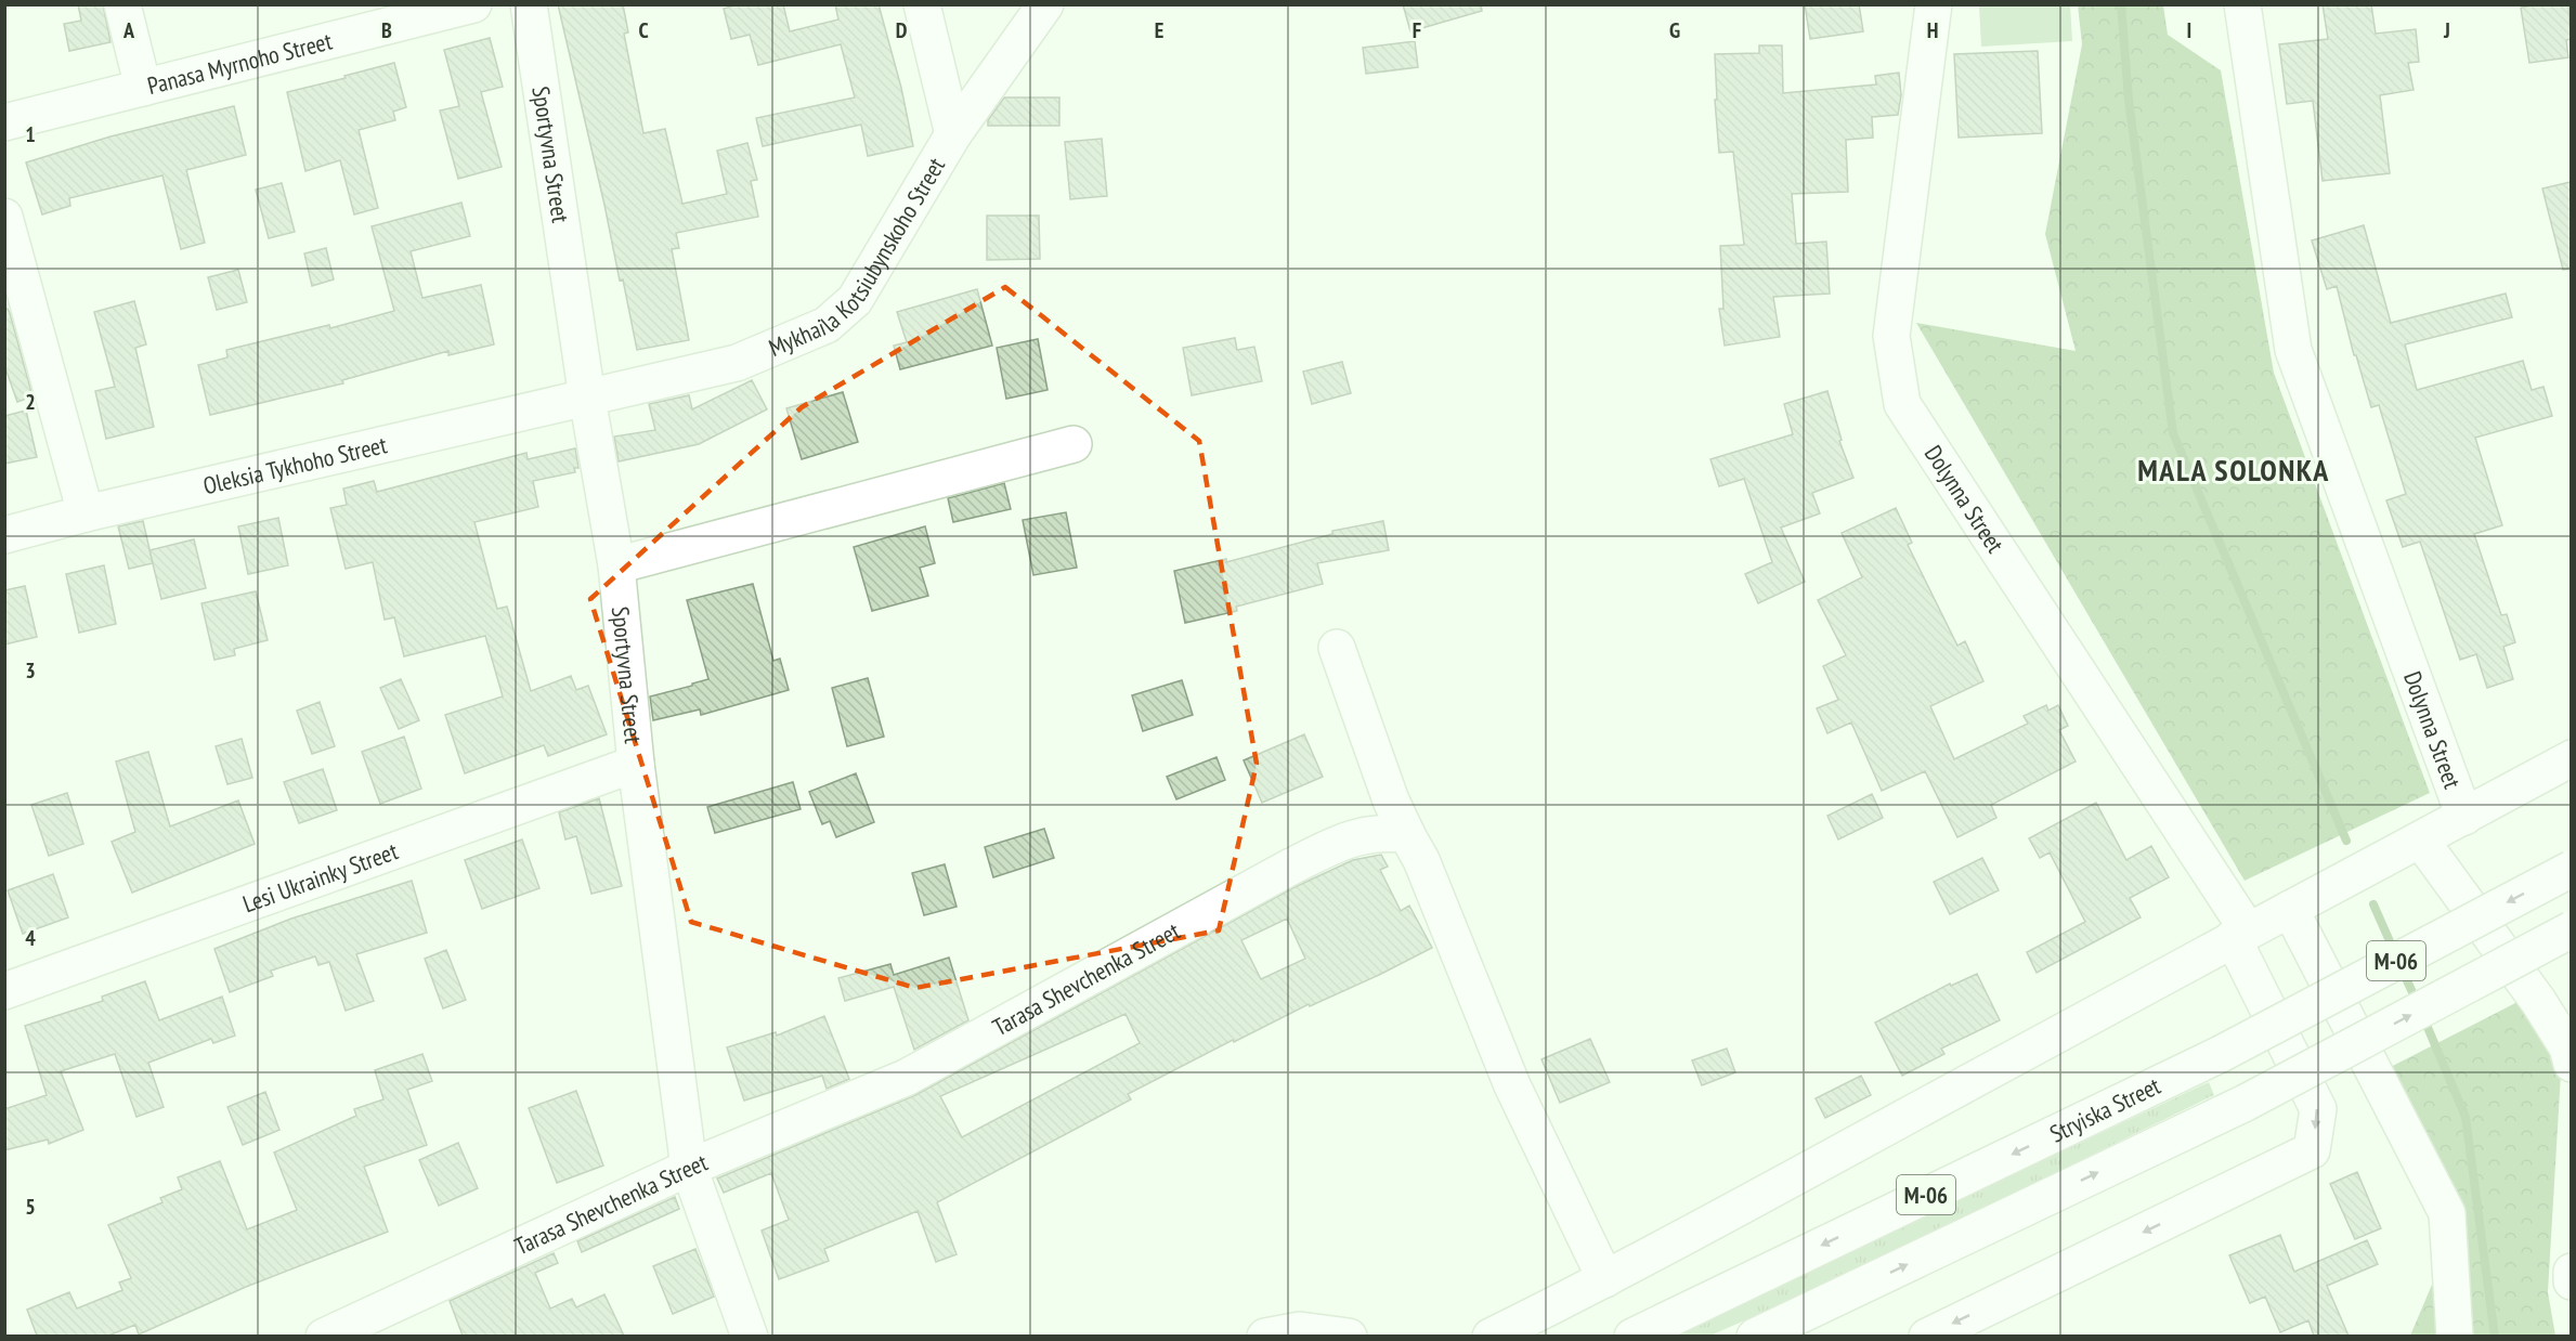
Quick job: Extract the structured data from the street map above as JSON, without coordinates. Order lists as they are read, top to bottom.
{
  "streets": {
    "main road": [
      "Panasa Myrnoho Street",
      "Sportyvna Street",
      "Mykhaila Kotsiubynskoho Street",
      "Oleksia Tykhoho Street",
      "Dolynna Street",
      "Lesi Ukrainky Street",
      "М-06",
      "Tarasa Shevchenka Street",
      "Stryiska Street"
    ]
  },
  "crossings": [
    ["Sportyvna Street", "Mykhaila Kotsiubynskoho Street"],
    ["Sportyvna Street", "Oleksia Tykhoho Street"],
    ["Sportyvna Street", "Lesi Ukrainky Street"],
    ["Sportyvna Street", "Tarasa Shevchenka Street"],
    ["Mykhaila Kotsiubynskoho Street", "Oleksia Tykhoho Street"]
  ],
  "districts": ["MALA SOLONKA"],
  "grid": {
    "columns": [
      "A",
      "B",
      "C",
      "D",
      "E",
      "F",
      "G",
      "H",
      "I",
      "J"
    ],
    "rows": [
      "1",
      "2",
      "3",
      "4",
      "5"
    ]
  }
}
